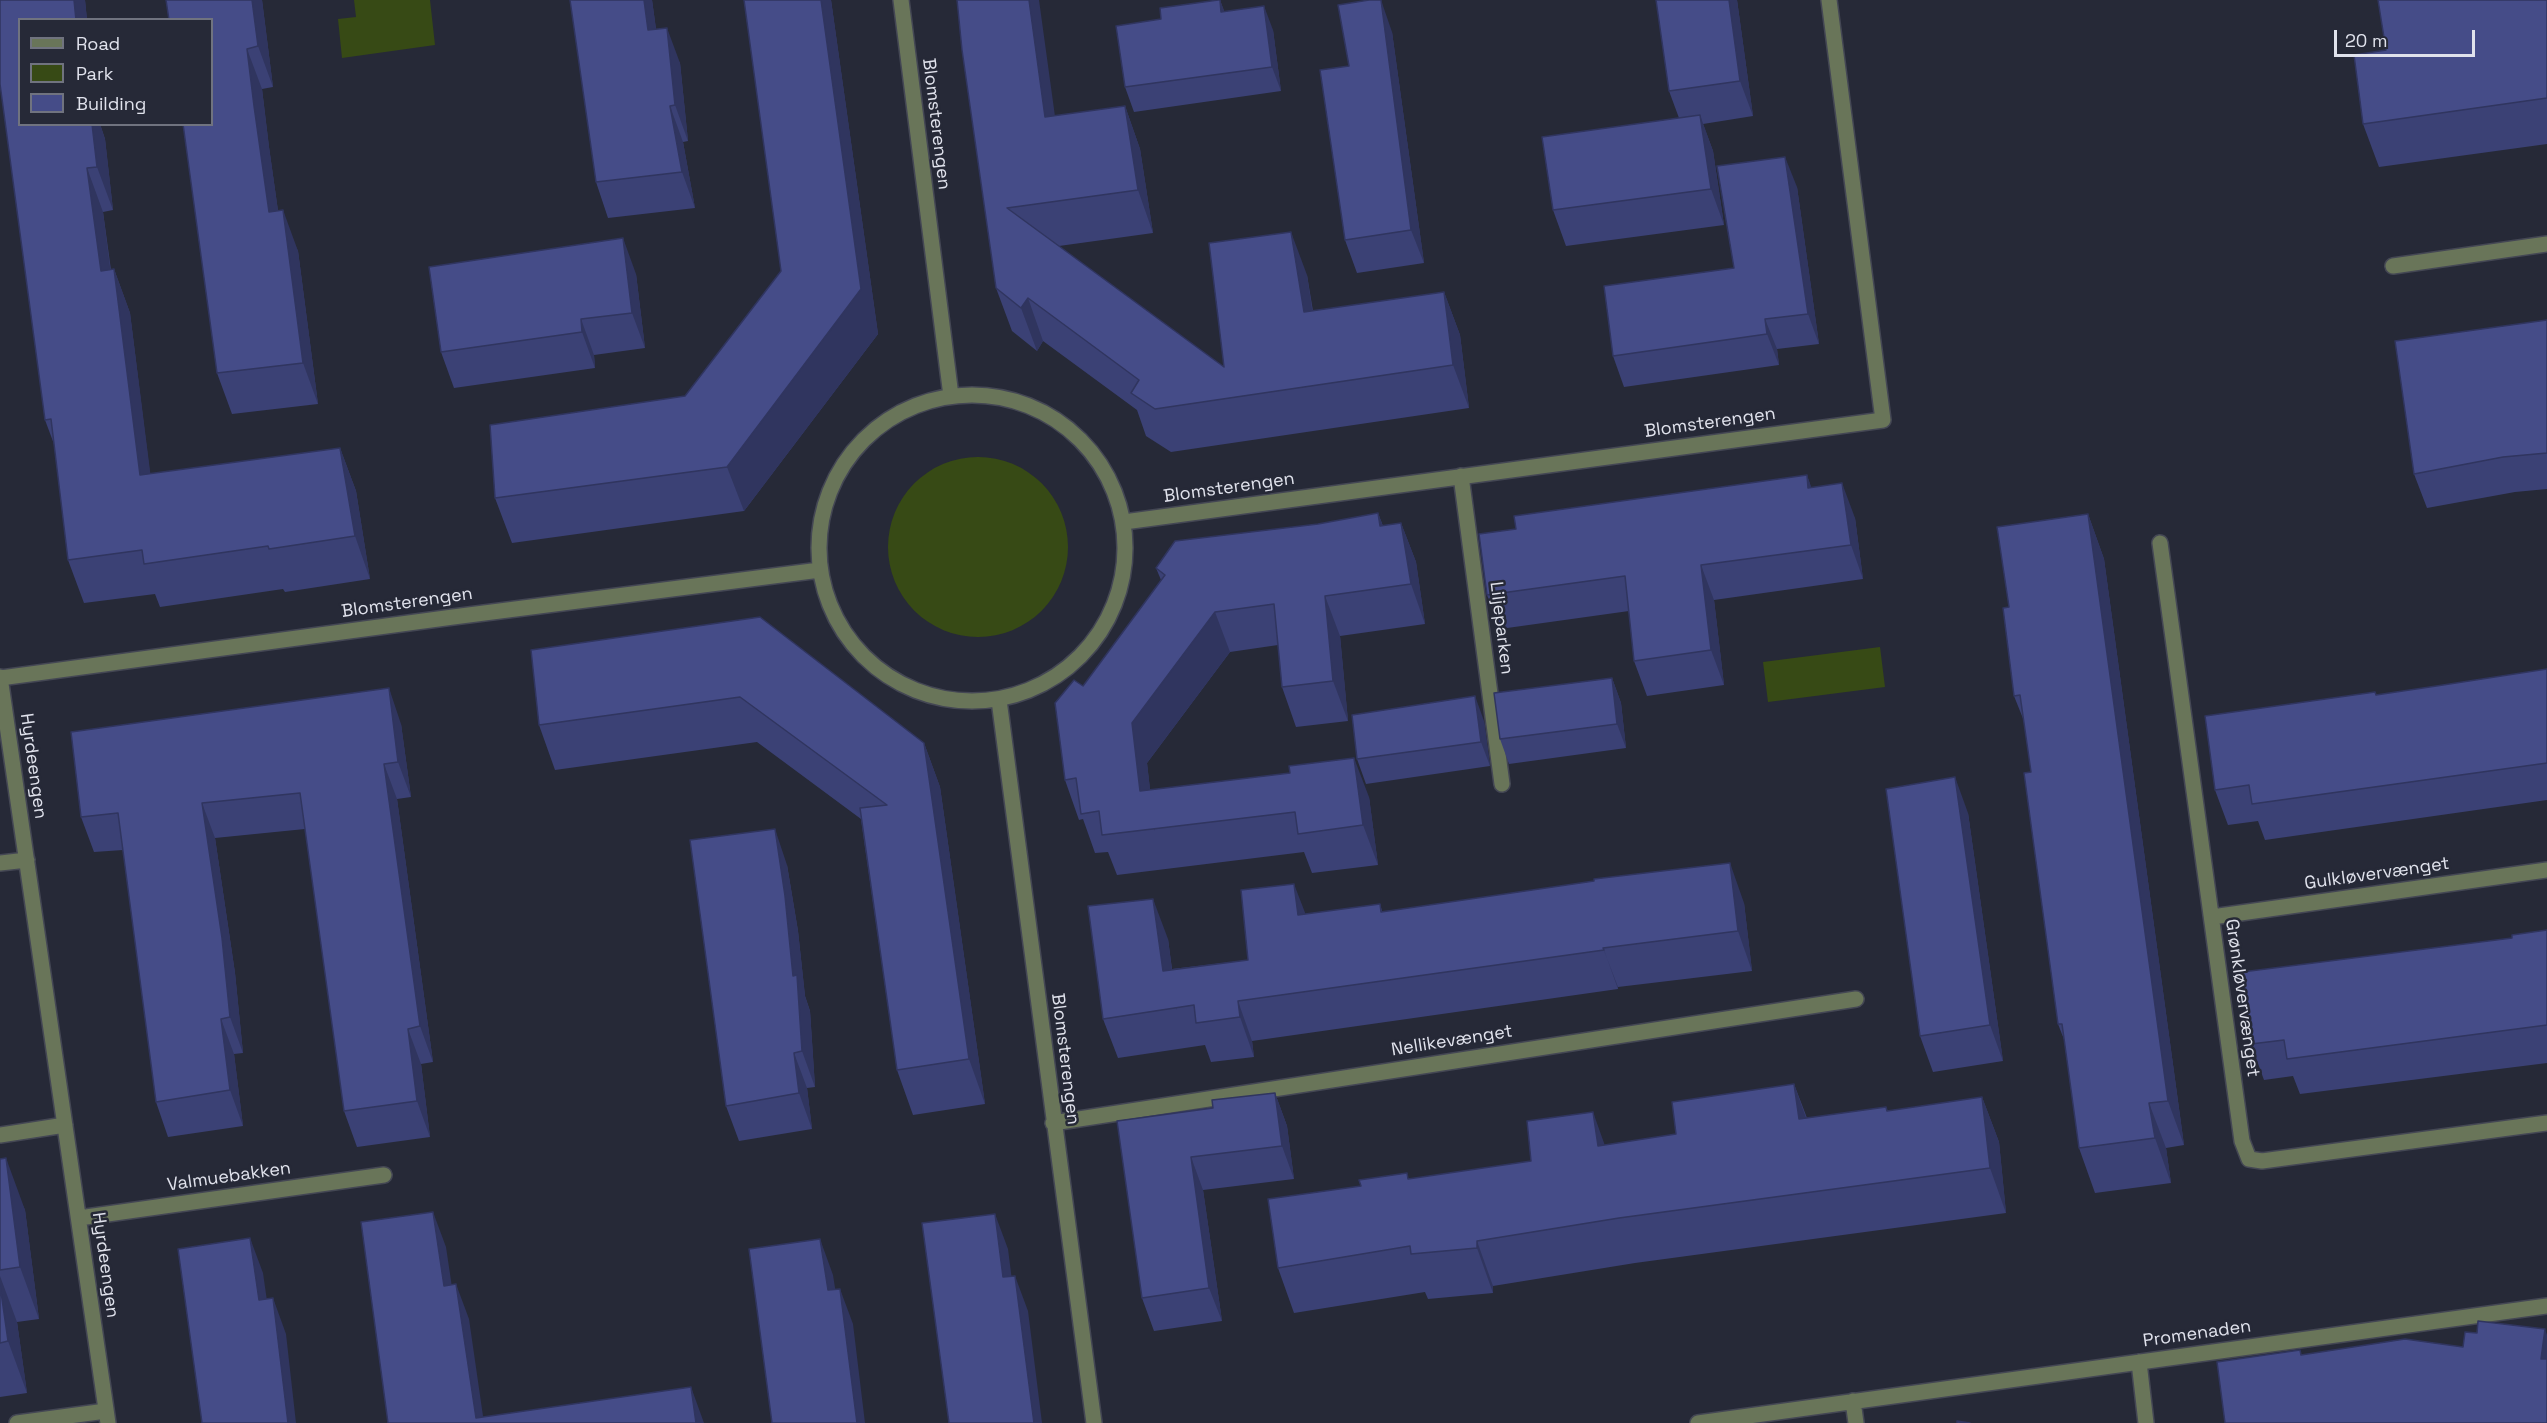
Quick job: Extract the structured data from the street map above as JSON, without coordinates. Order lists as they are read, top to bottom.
{
  "streets": {
    "street": [
      "Blomsterengen",
      "Liljeparken",
      "Hyrdeengen",
      "Gulkløvervænget",
      "Grønkløvervænget",
      "Nellikevænget",
      "Valmuebakken",
      "Promenaden"
    ]
  },
  "crossings": [
    ["Blomsterengen", "Liljeparken"],
    ["Blomsterengen", "Hyrdeengen"],
    ["Blomsterengen", "Nellikevænget"],
    ["Hyrdeengen", "Valmuebakken"],
    ["Gulkløvervænget", "Grønkløvervænget"]
  ],
  "legend": ["Road", "Park", "Building"],
  "scale_bar": "20 m"
}
